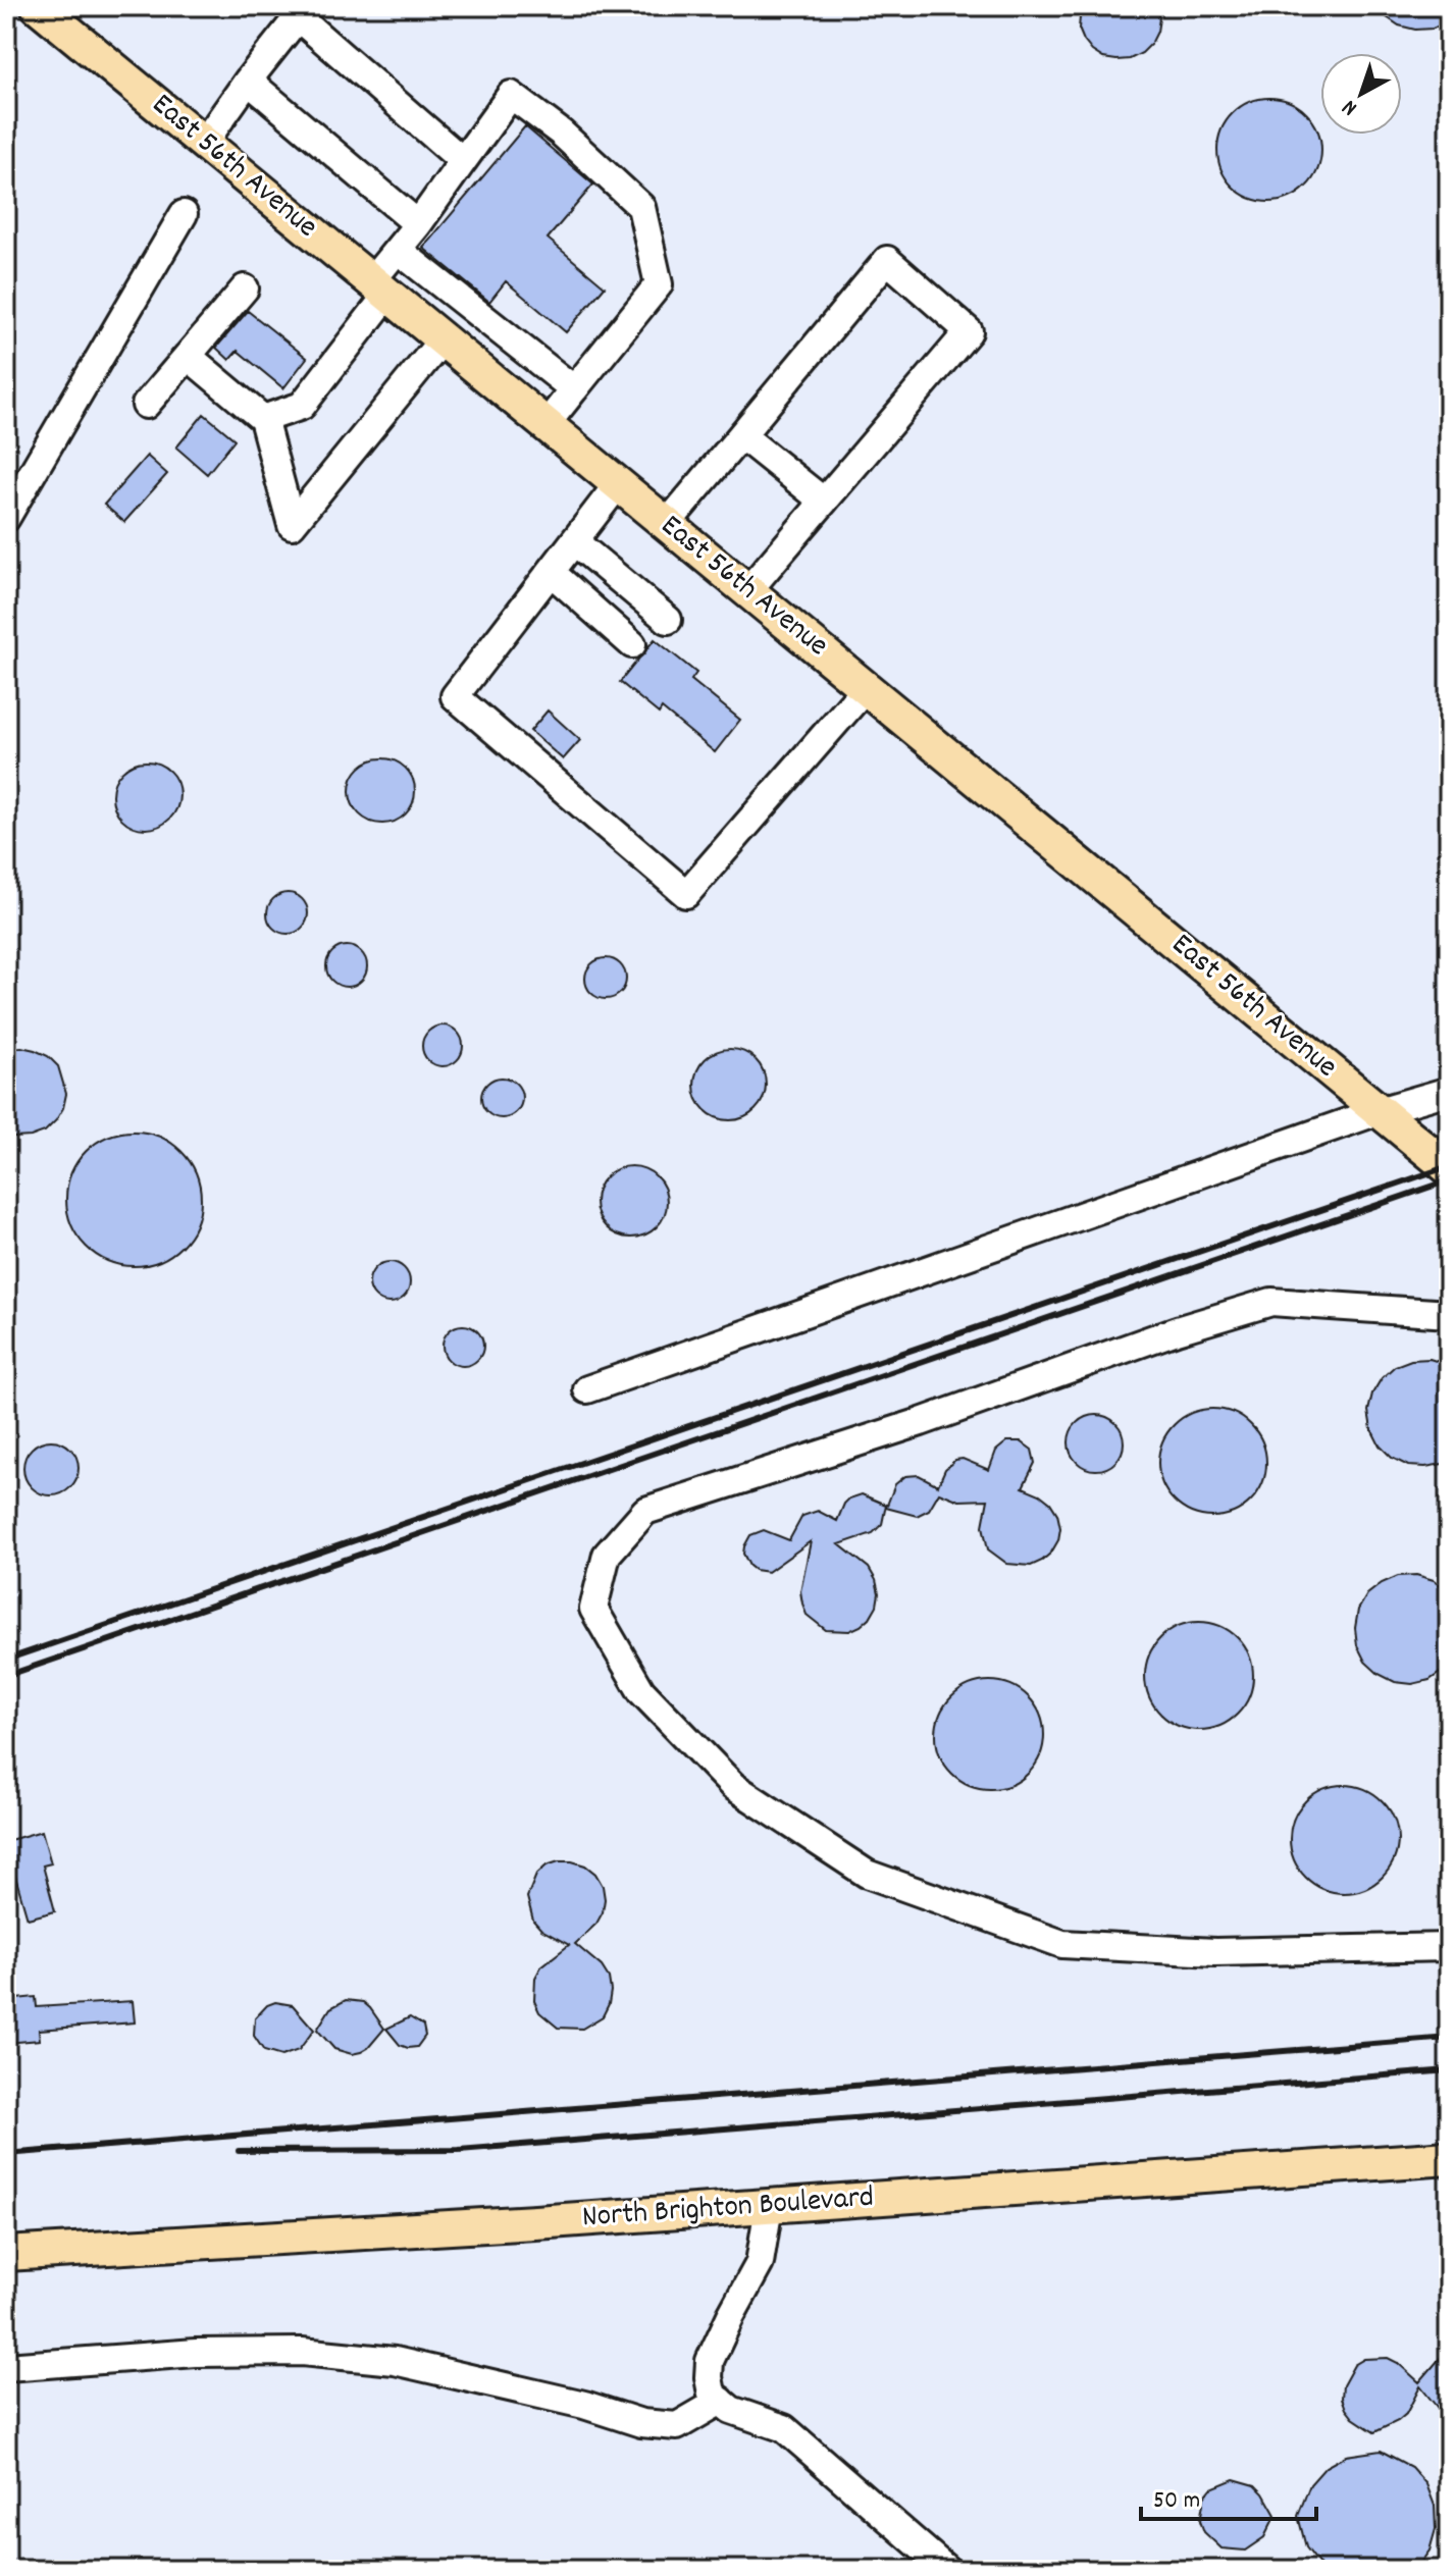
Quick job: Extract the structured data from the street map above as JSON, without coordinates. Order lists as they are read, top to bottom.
{
  "streets": {
    "main road": ["East 56th Avenue", "North Brighton Boulevard"]
  },
  "scale_bar": "50 m",
  "north": "bottom left"
}
